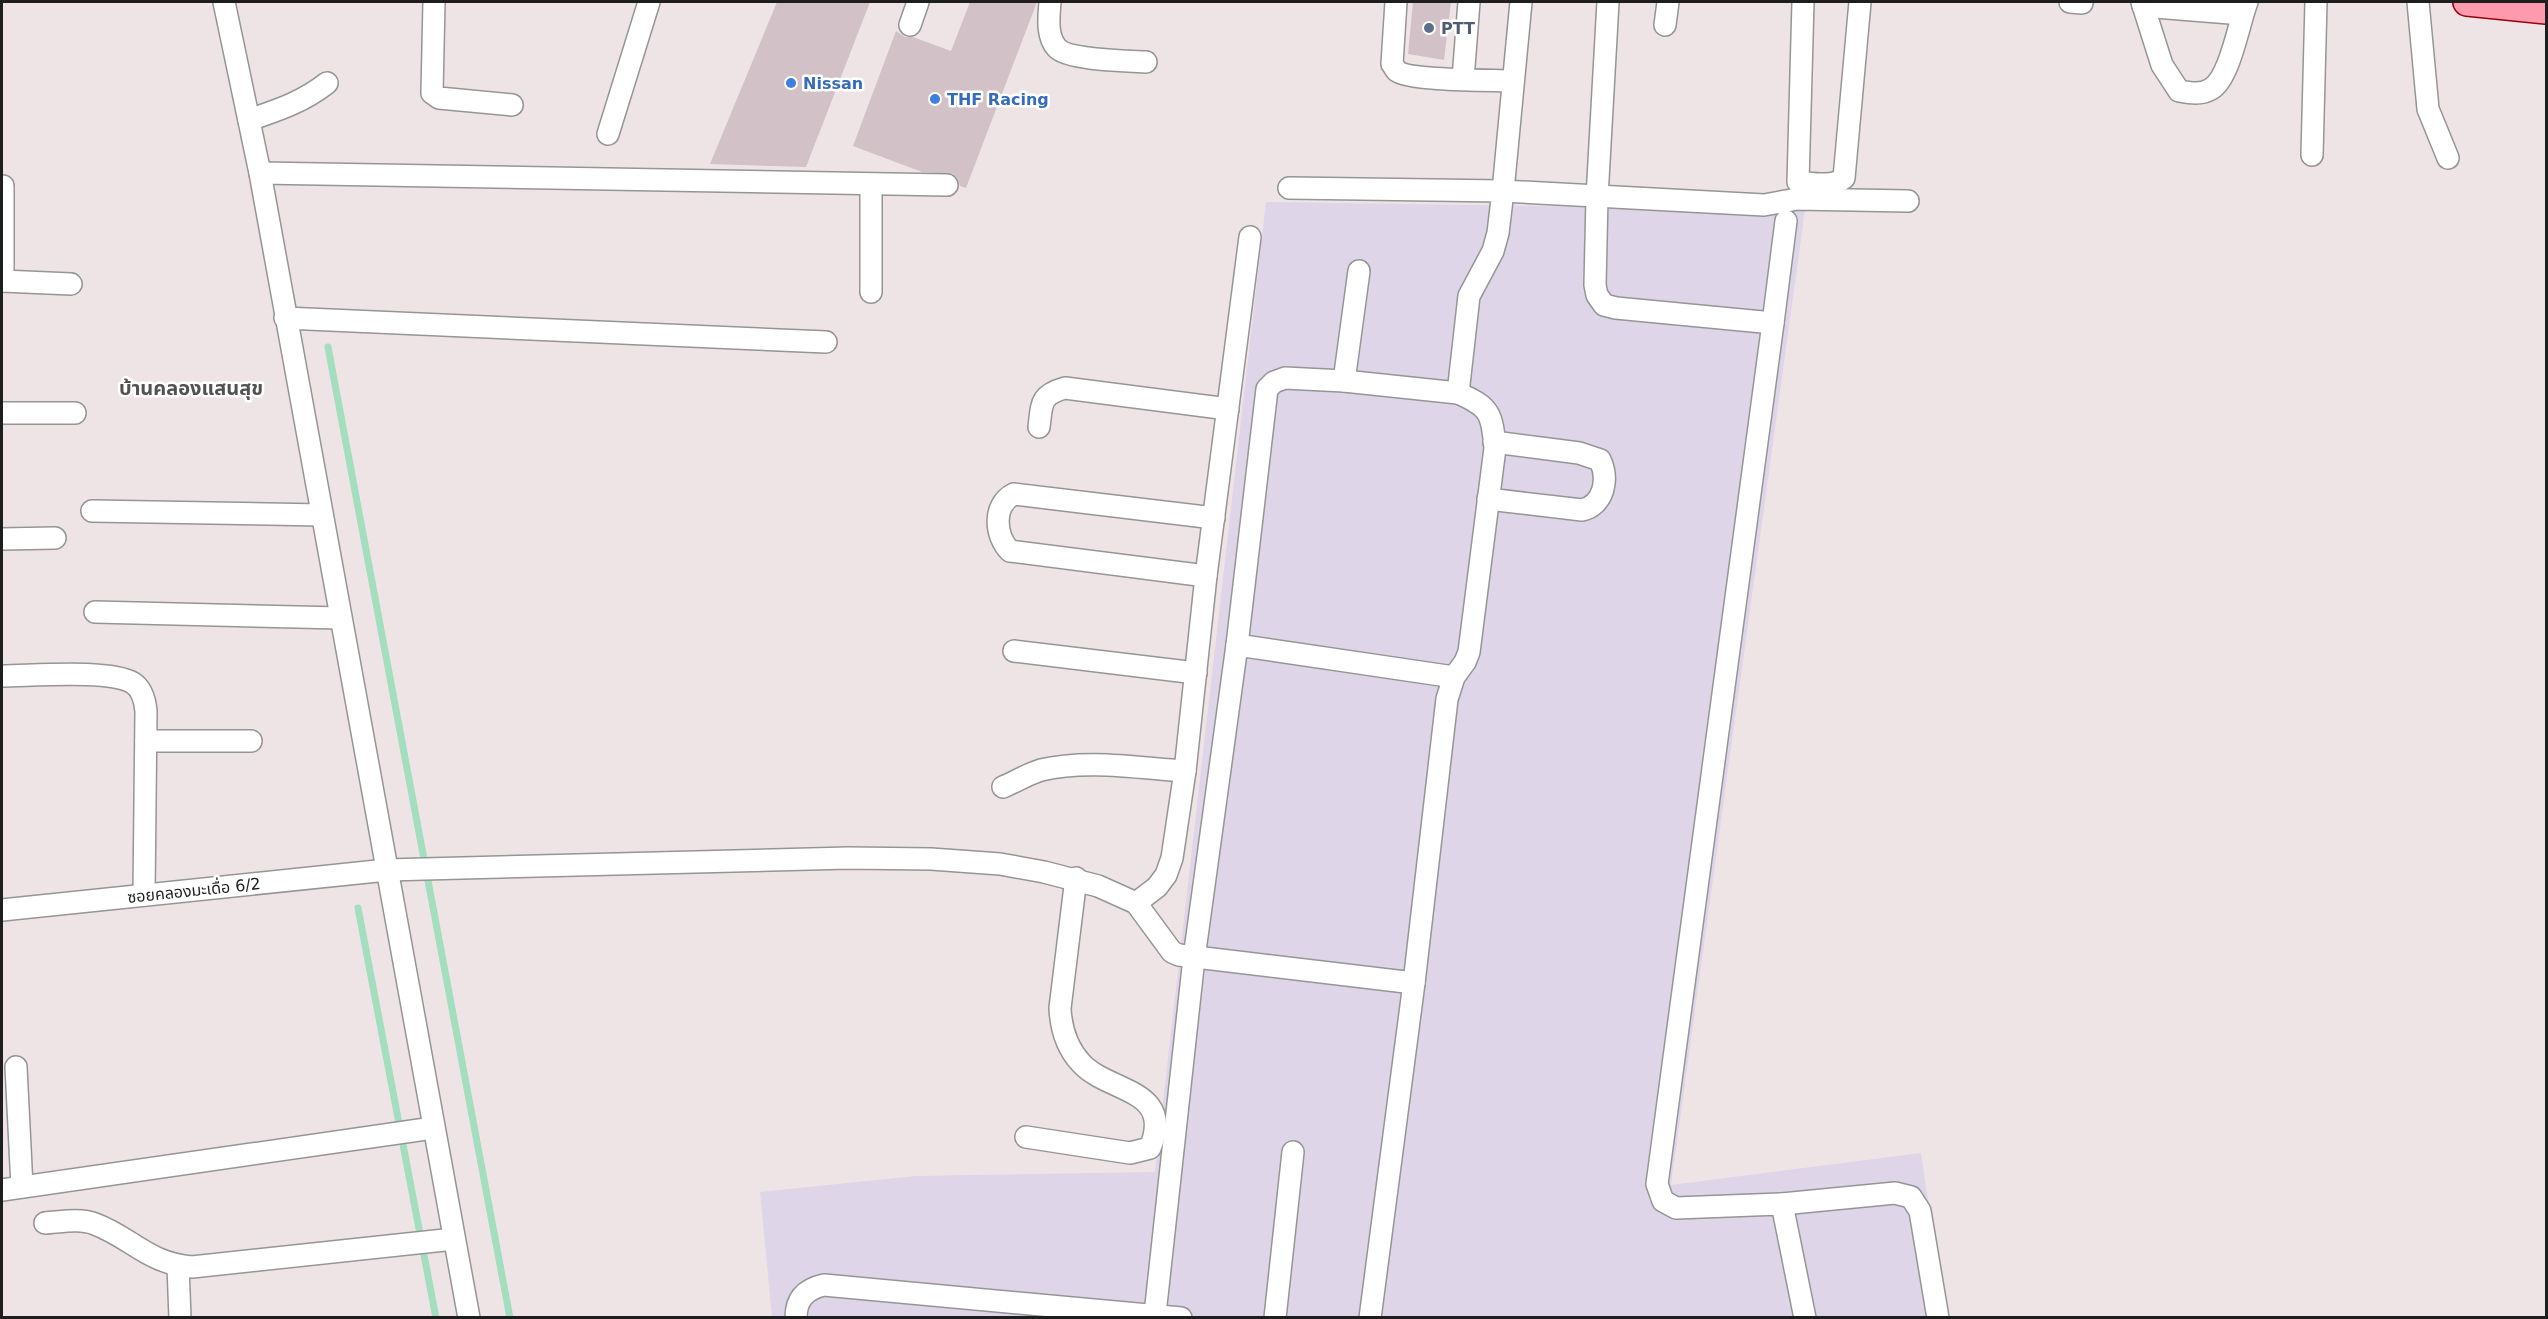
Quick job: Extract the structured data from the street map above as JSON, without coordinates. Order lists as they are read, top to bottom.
{
  "streets": {
    "street": ["ซอยคลองมะเดื่อ 6/2"]
  },
  "districts": ["บ้านคลองแสนสุข"],
  "places": ["PTT", "Nissan", "THF Racing"]
}
